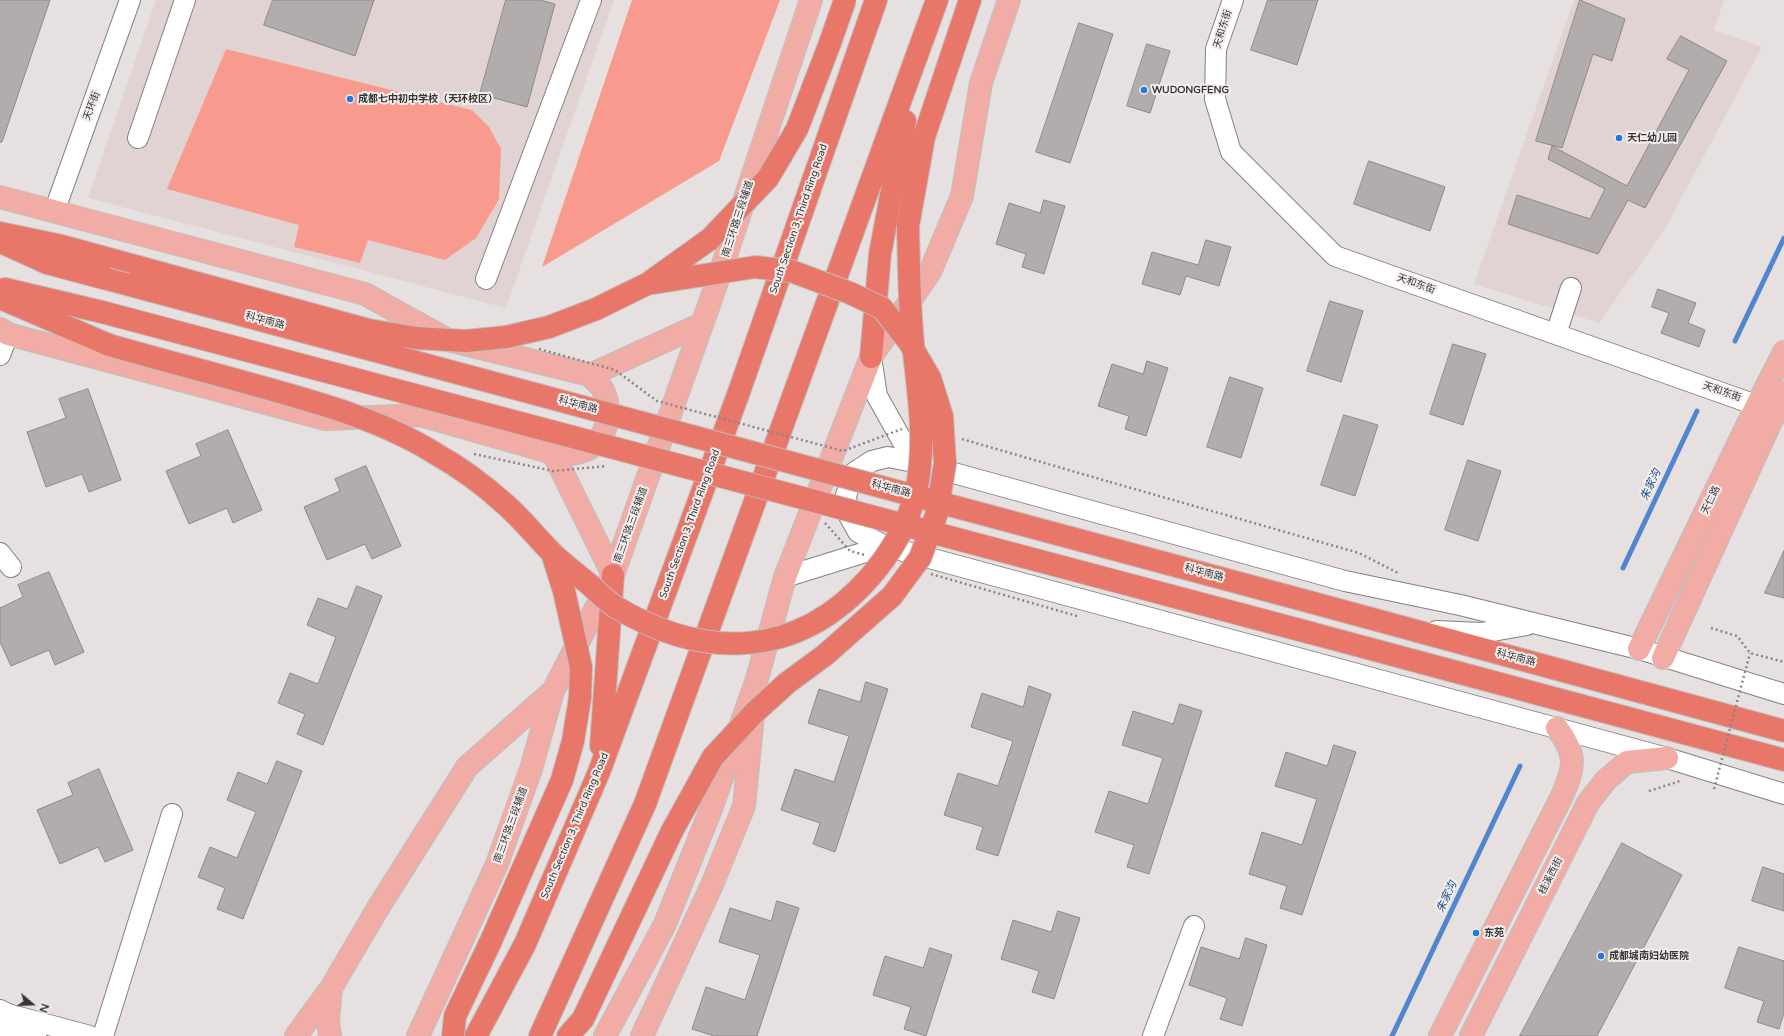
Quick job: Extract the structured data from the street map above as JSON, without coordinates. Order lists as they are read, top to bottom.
{
  "streets": {
    "highway": ["South Section 3, Third Ring Road", "科华南路"],
    "main road": ["南三环路三段辅道", "天仁路", "桂溪西街"],
    "street": ["天和东街", "天环街"]
  },
  "crossings": [
    ["天和东街", "天仁路"]
  ],
  "water": ["朱家沟"],
  "places": [
    "WUDONGFENG",
    "成都七中初中学校（天环校区）",
    "天仁幼儿园",
    "东苑",
    "成都城南妇幼医院"
  ],
  "north": "right"
}
